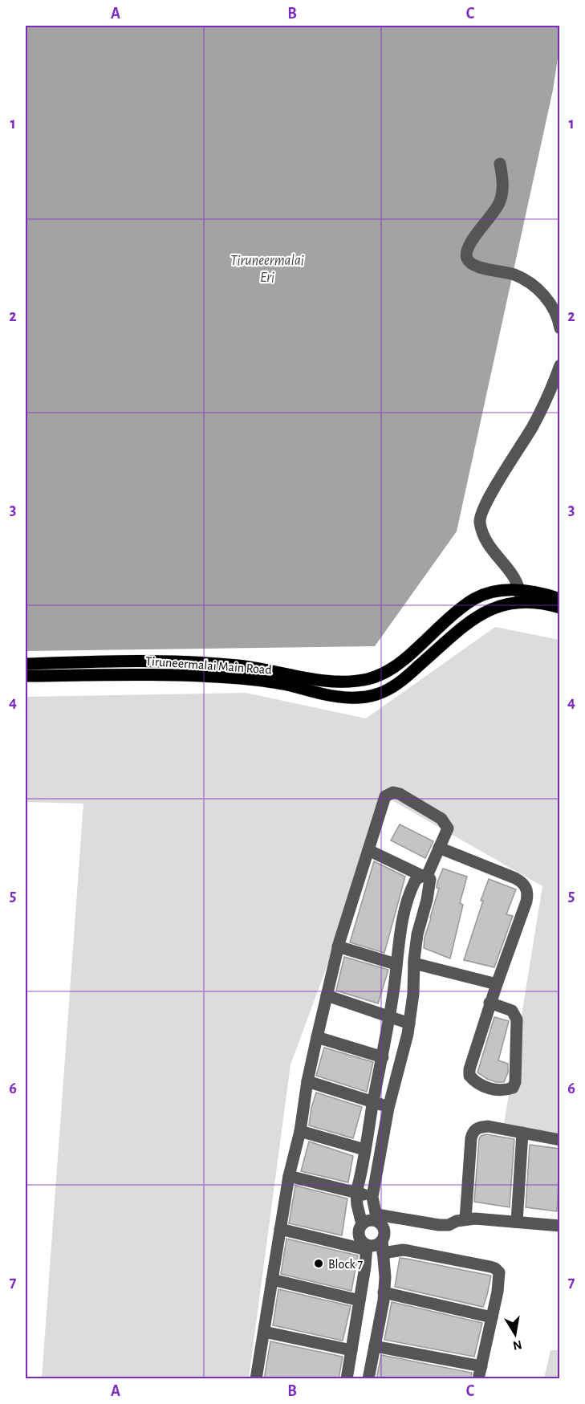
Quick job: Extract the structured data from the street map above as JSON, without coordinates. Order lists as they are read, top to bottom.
{
  "streets": {
    "main road": ["Tiruneermalai Main Road"]
  },
  "water": ["Tiruneermalai Eri"],
  "places": ["Block 7"],
  "north": "bottom",
  "grid": {
    "columns": ["A", "B", "C"],
    "rows": [
      "1",
      "2",
      "3",
      "4",
      "5",
      "6",
      "7"
    ]
  }
}
